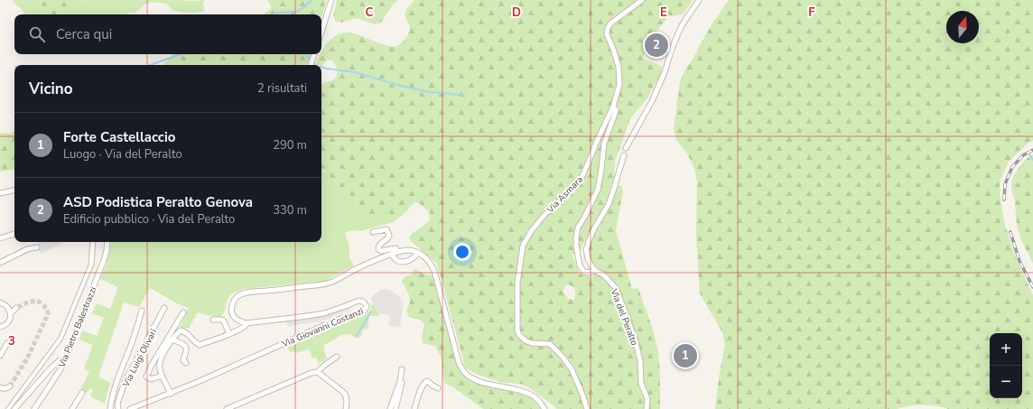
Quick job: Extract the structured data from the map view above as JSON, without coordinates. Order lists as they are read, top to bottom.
{
  "streets": {
    "street": [
      "Via Asmara",
      "Via del Peralto",
      "Via Pietro Balestrazzi",
      "Via Giovanni Costanzi",
      "Via Luigi Olivari"
    ]
  },
  "north": "top",
  "page": {
    "search": "Cerca qui",
    "pins": ["2", "1"],
    "heading": ["Vicino", "2 risultati"],
    "list": [
      {
        "mark": "1",
        "name": "Forte Castellaccio",
        "note": "Luogo · Via del Peralto",
        "value": "290 m"
      },
      {
        "mark": "2",
        "name": "ASD Podistica Peralto Genova",
        "note": "Edificio pubblico · Via del Peralto",
        "value": "330 m"
      }
    ],
    "map_buttons": ["+", "−"]
  },
  "grid": {
    "columns": [
      "C",
      "D",
      "E",
      "F"
    ],
    "rows": ["3"]
  }
}
